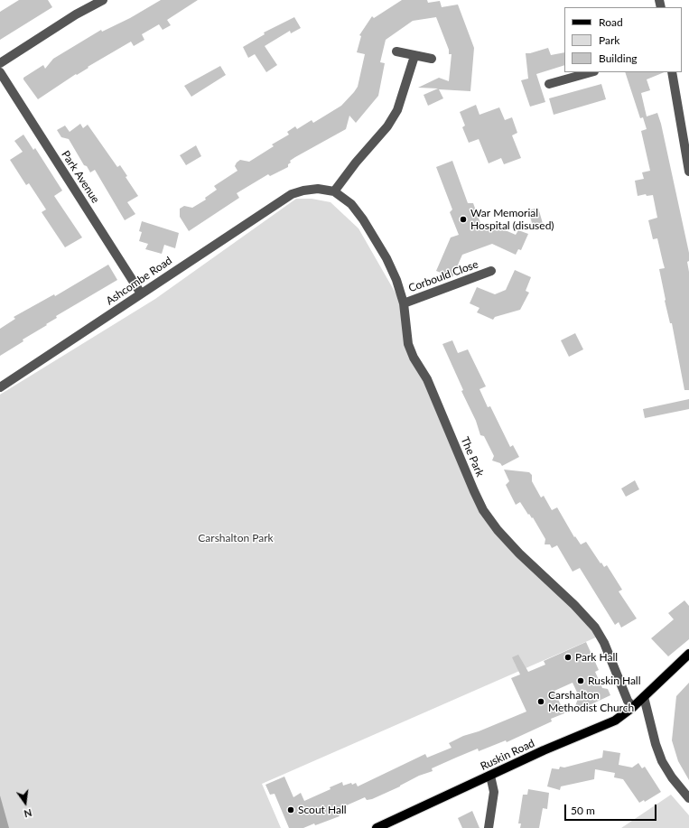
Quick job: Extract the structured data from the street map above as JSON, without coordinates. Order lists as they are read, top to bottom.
{
  "streets": {
    "main road": ["Ruskin Road"],
    "street": [
      "Park Avenue",
      "Corbould Close",
      "Ashcombe Road",
      "The Park"
    ]
  },
  "crossings": [
    ["Park Avenue", "Ashcombe Road"],
    ["Corbould Close", "The Park"],
    ["Ashcombe Road", "The Park"],
    ["The Park", "Ruskin Road"]
  ],
  "parks": ["Carshalton Park"],
  "places": [
    "War Memorial Hospital (disused)",
    "Park Hall",
    "Ruskin Hall",
    "Carshalton Methodist Church",
    "Scout Hall"
  ],
  "legend": ["Road", "Park", "Building"],
  "scale_bar": "50 m",
  "north": "bottom"
}
